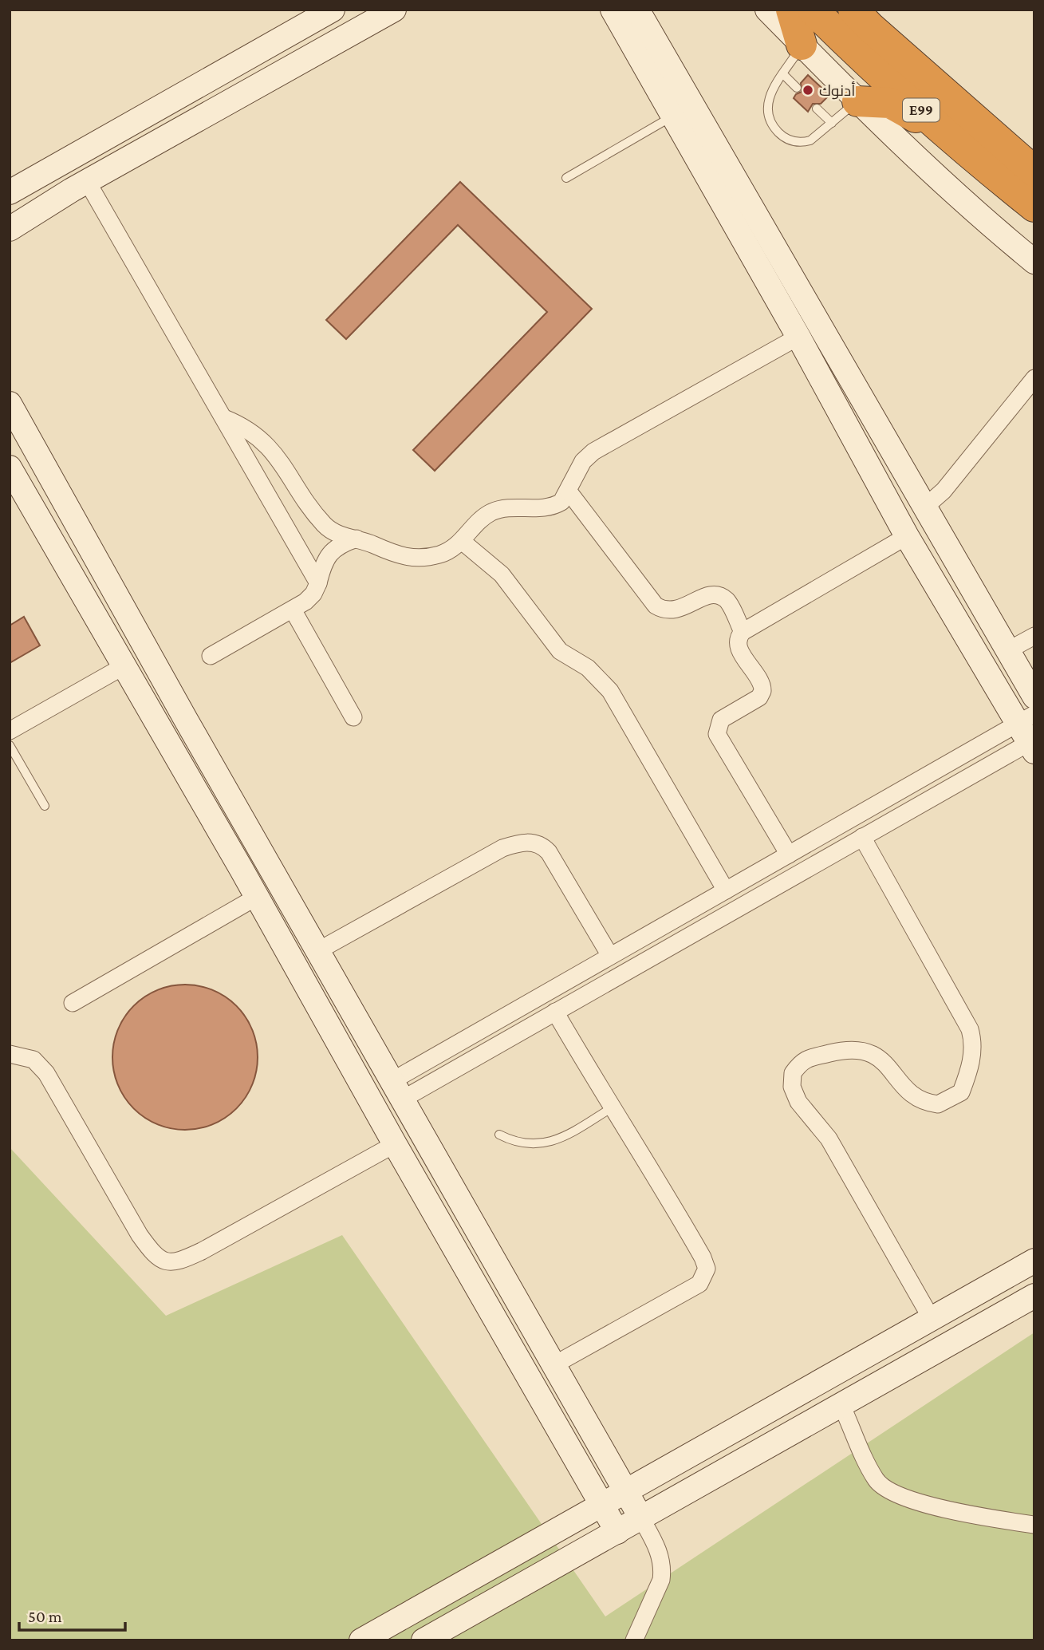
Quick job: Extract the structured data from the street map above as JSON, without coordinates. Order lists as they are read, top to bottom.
{
  "streets": {
    "highway": ["E99"]
  },
  "places": ["أدنوك"],
  "scale_bar": "50 m"
}
